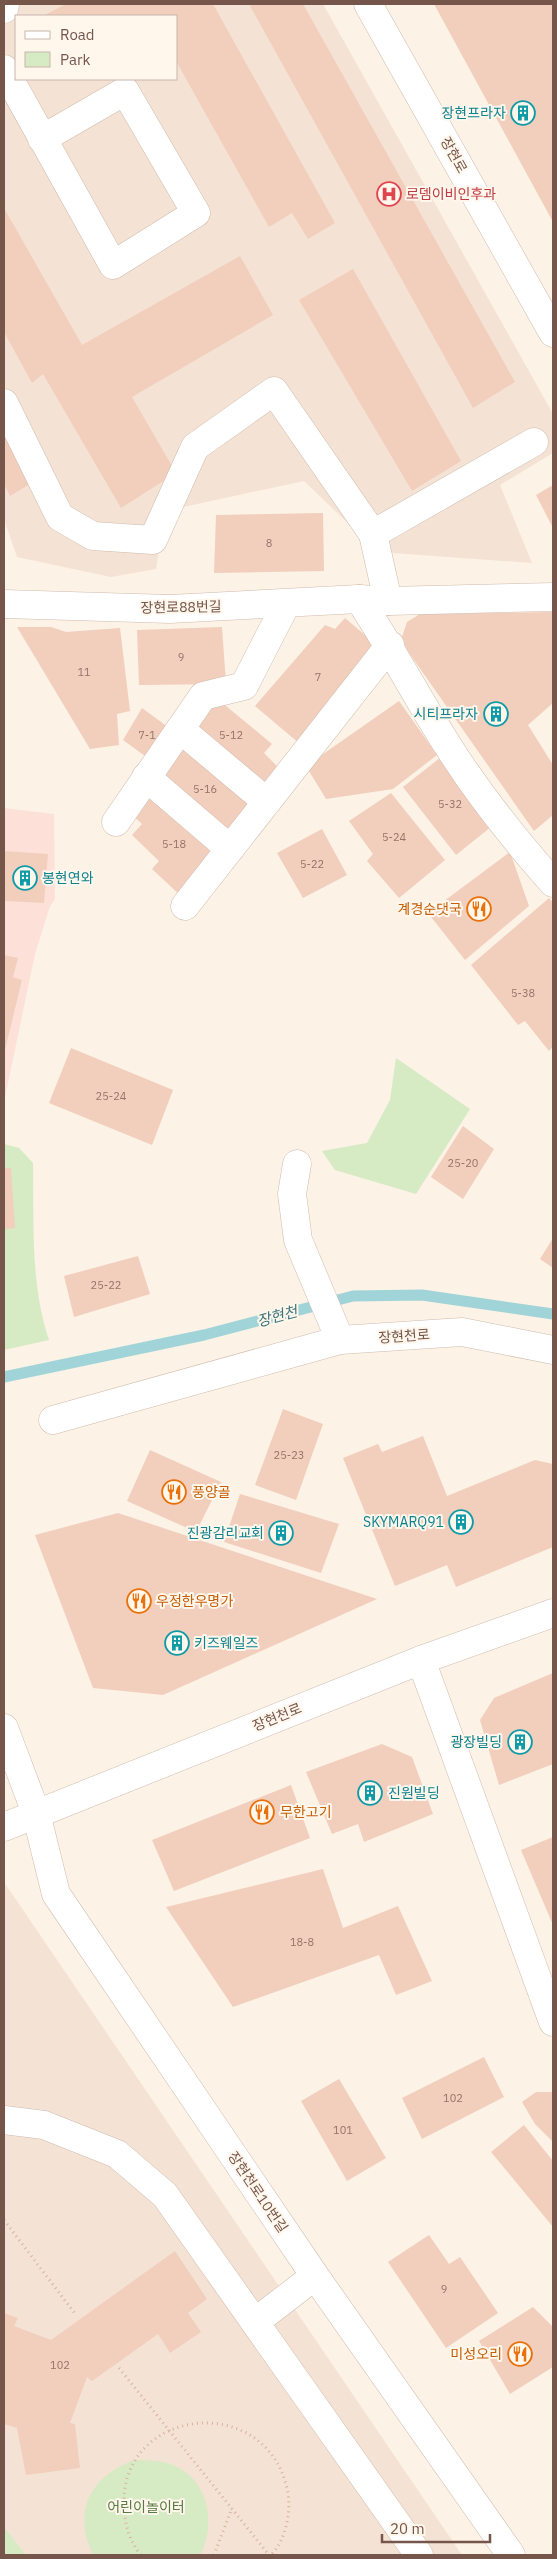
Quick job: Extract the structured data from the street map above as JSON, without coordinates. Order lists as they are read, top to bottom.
{
  "streets": {
    "street": [
      "장현로",
      "장현로88번길",
      "장현천로",
      "장현천로10번길"
    ]
  },
  "crossings": [
    ["장현천로", "장현천로10번길"]
  ],
  "water": ["장현천"],
  "parks": ["어린이놀이터"],
  "places": {
    "building": [
      "장현프라자",
      "시티프라자",
      "봉현연와",
      "SKYMARQ91",
      "진광감리교회",
      "키즈웨일즈",
      "광장빌딩",
      "진원빌딩"
    ],
    "hospital": ["로뎀이비인후과"],
    "restaurant": [
      "계경순댓국",
      "풍양골",
      "우정한우명가",
      "무한고기",
      "미성오리"
    ]
  },
  "house_numbers": [
    "8",
    "9",
    "11",
    "7",
    "7-1",
    "5-12",
    "5-16",
    "5-32",
    "5-24",
    "5-18",
    "5-22",
    "5-38",
    "25-24",
    "25-20",
    "25-22",
    "25-23",
    "18-8",
    "102",
    "101",
    "9",
    "102"
  ],
  "legend": ["Road", "Park"],
  "scale_bar": "20 m"
}
